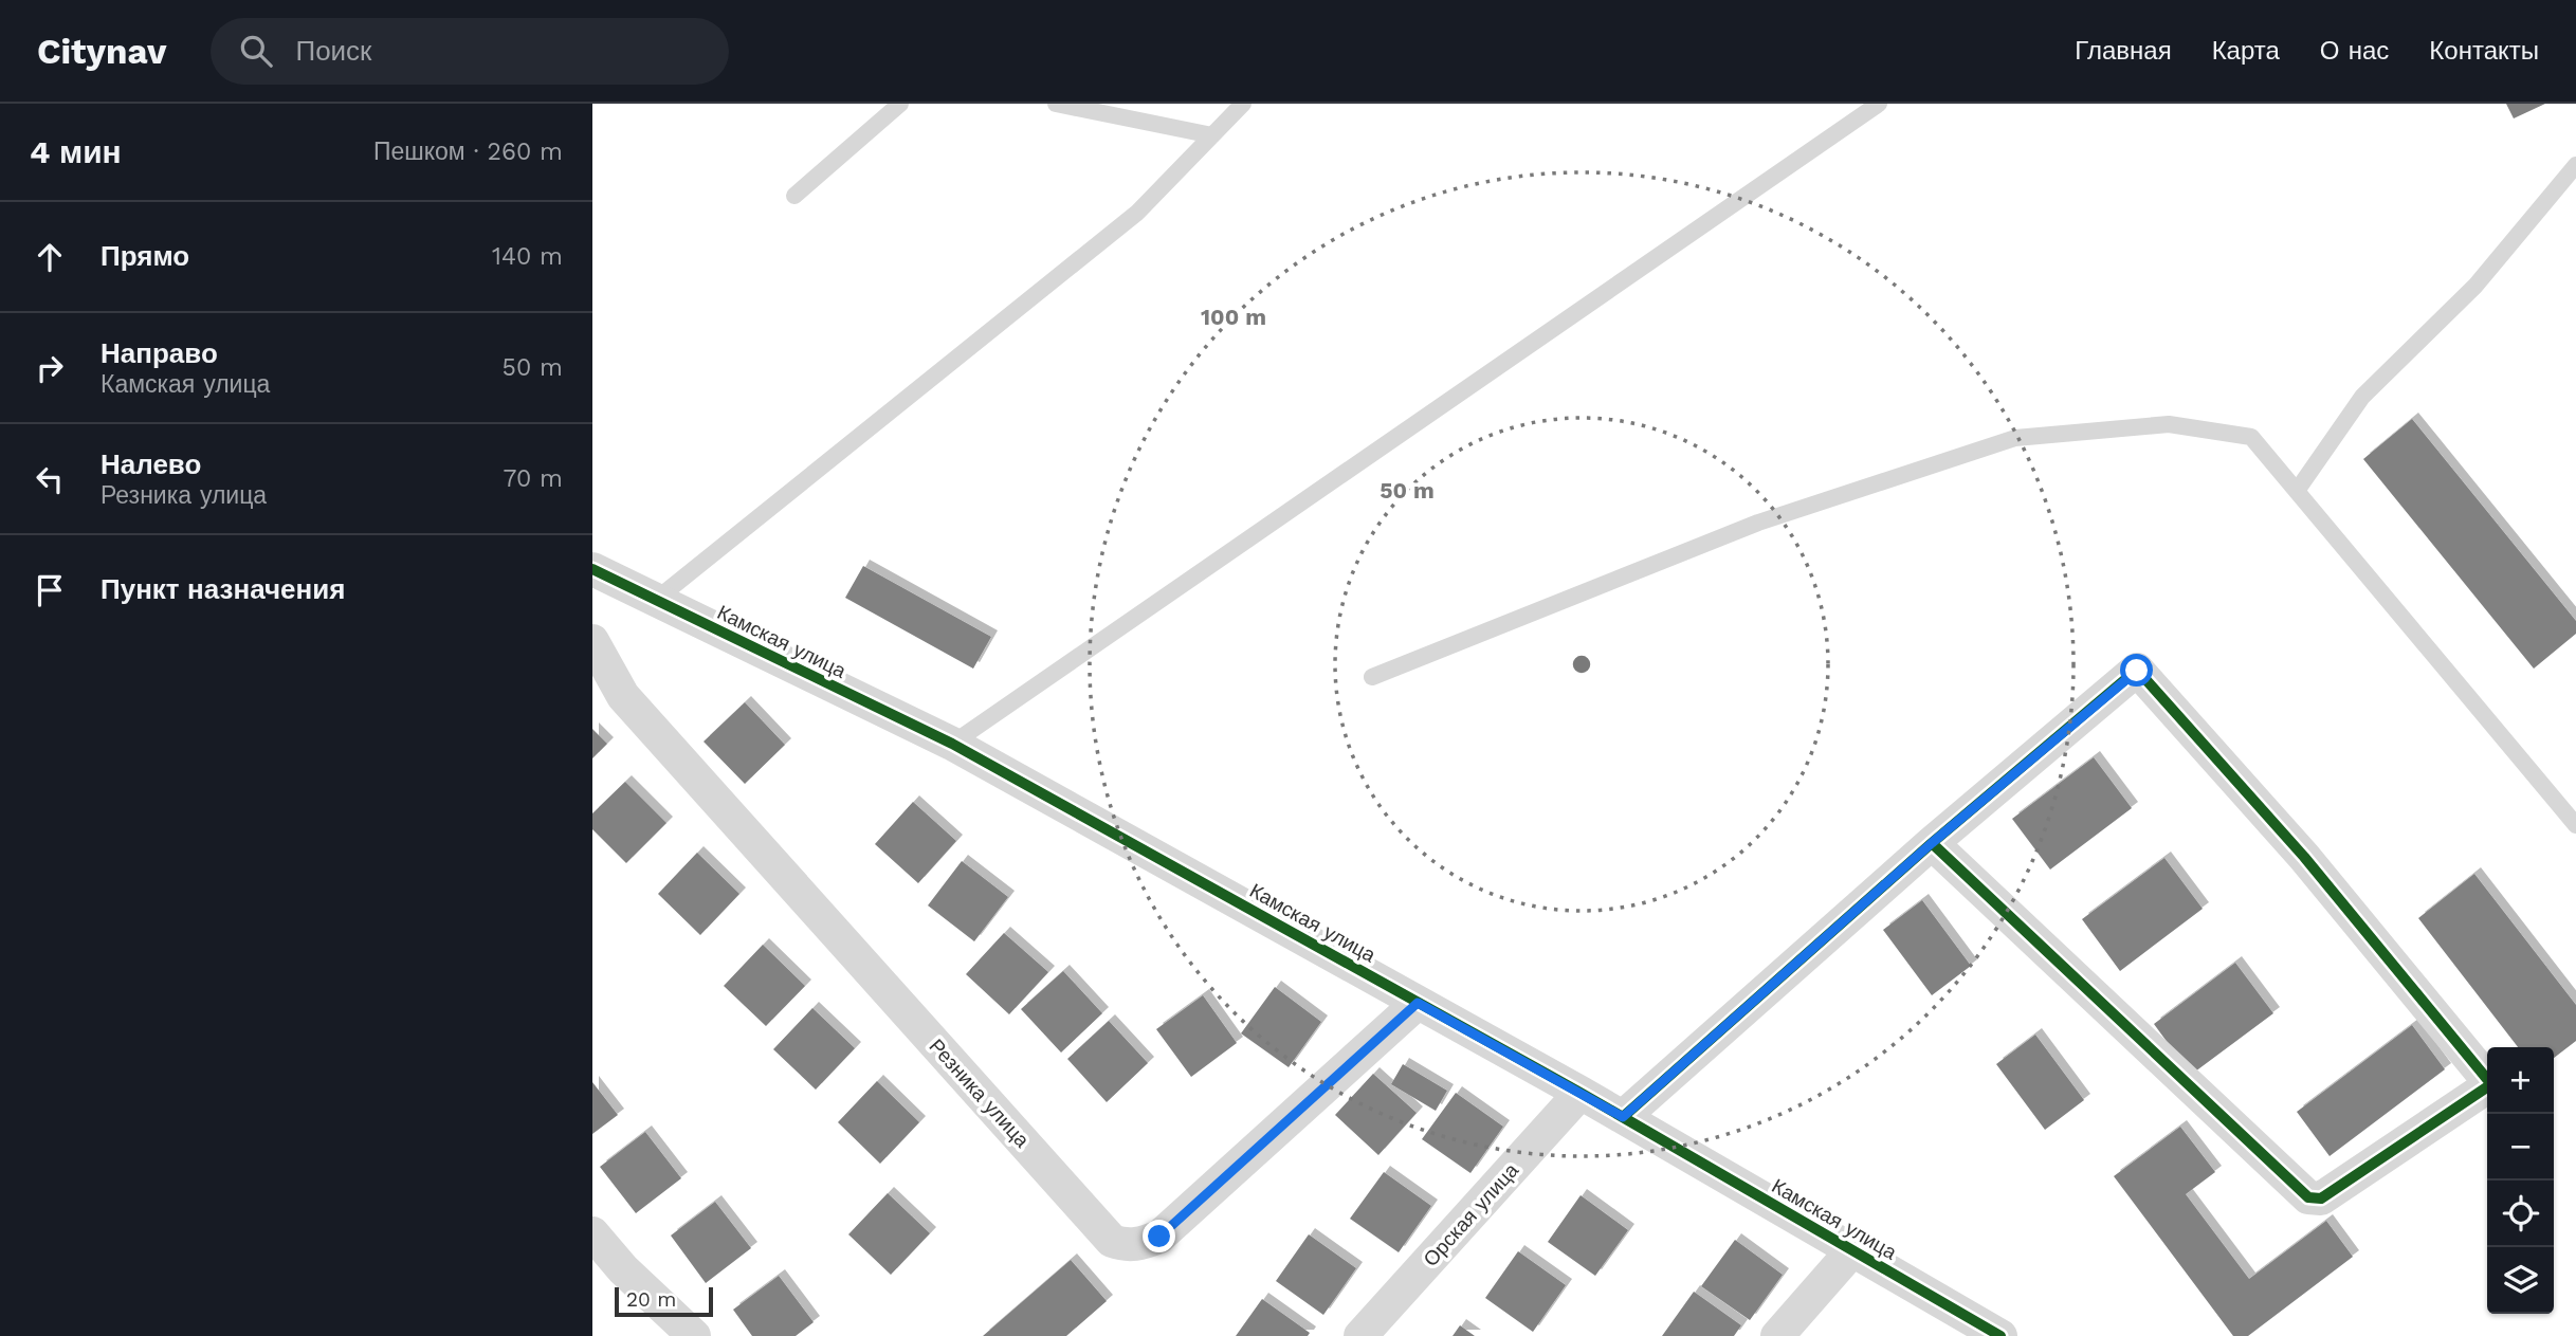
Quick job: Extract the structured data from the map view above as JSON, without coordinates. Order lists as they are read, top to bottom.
{
  "streets": {
    "street": ["Камская улица", "Резника улица", "Орская улица"]
  },
  "crossings": [
    ["Камская улица", "Резника улица"],
    ["Камская улица", "Орская улица"]
  ],
  "scale_bar": "20 m",
  "page": {
    "header": "Citynav",
    "search": "Поиск",
    "nav": [
      "Главная",
      "Карта",
      "О нас",
      "Контакты"
    ],
    "heading": ["4 мин", "Пешком · 260 m"],
    "list": [
      ["Прямо", "140 m"],
      ["Направо", "Камская улица", "50 m"],
      ["Налево", "Резника улица", "70 m"],
      "Пункт назначения"
    ],
    "map_buttons": ["+", "−"],
    "scale": "20 m"
  },
  "rings": ["100 m", "50 m"]
}
